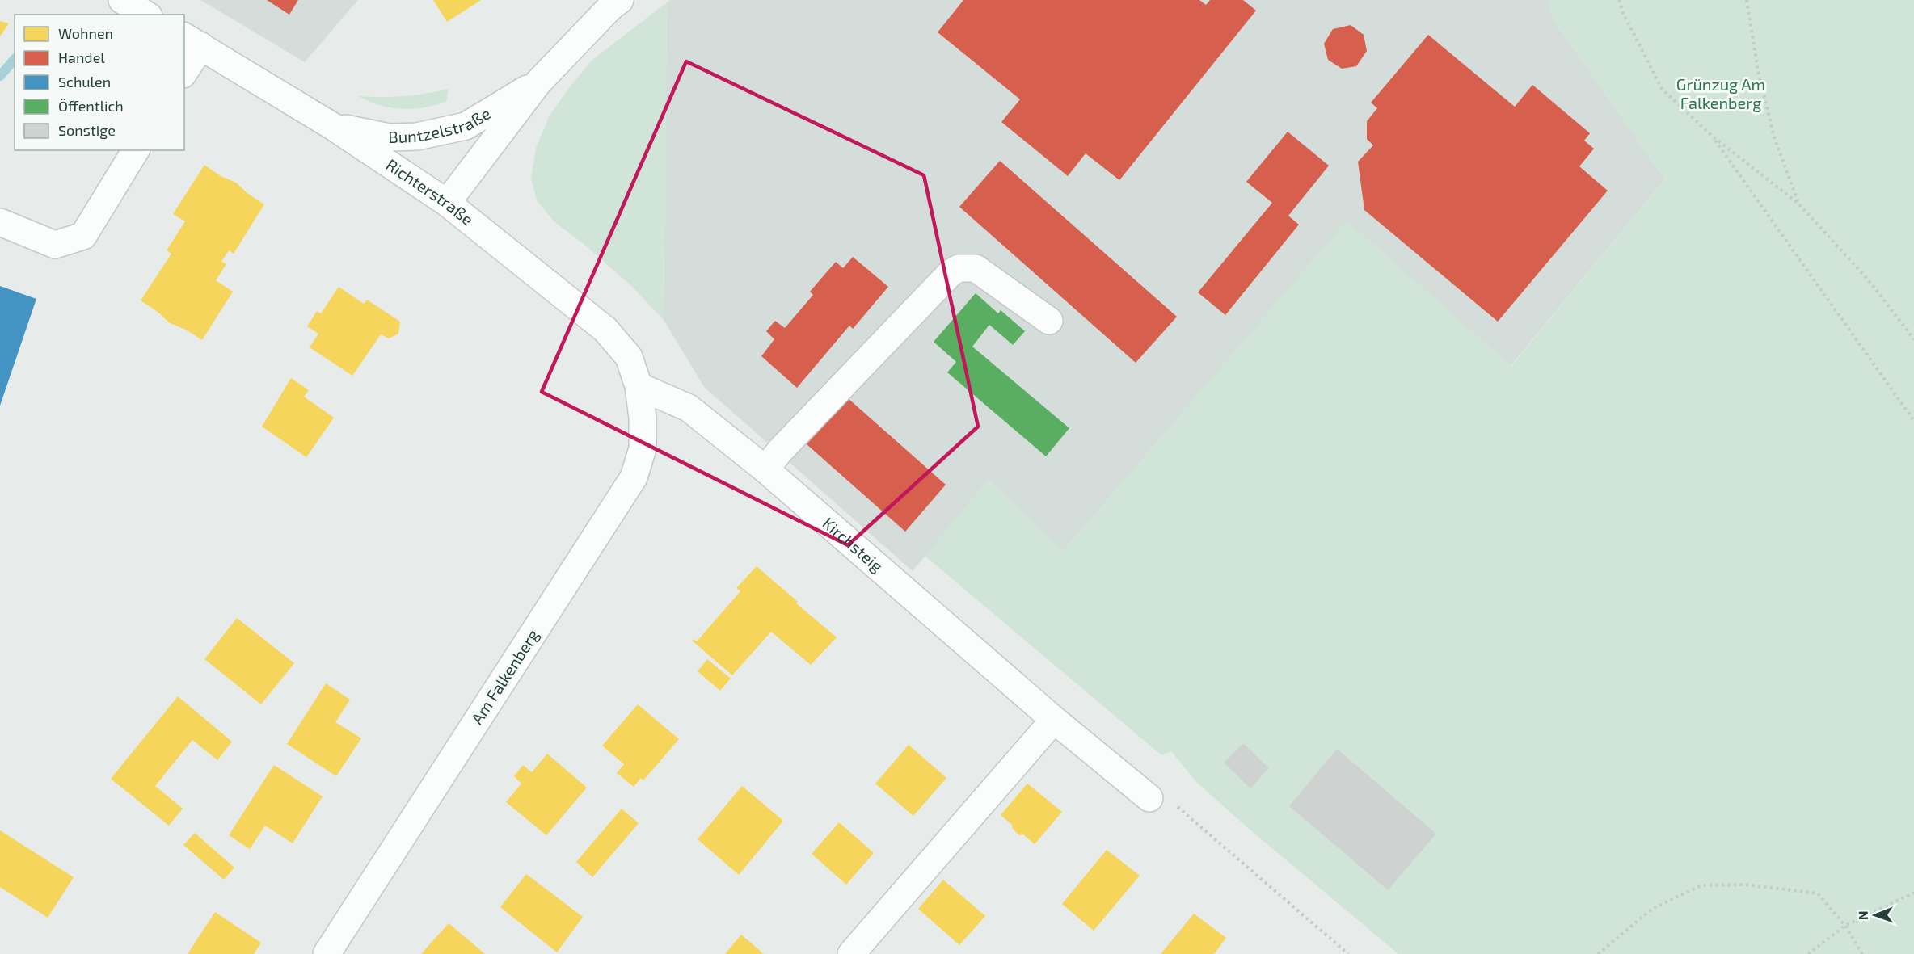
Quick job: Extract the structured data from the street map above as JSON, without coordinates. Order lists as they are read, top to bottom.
{
  "streets": {
    "street": [
      "Buntzelstraße",
      "Richterstraße",
      "Kirchsteig",
      "Am Falkenberg"
    ]
  },
  "crossings": [
    ["Buntzelstraße", "Richterstraße"],
    ["Richterstraße", "Kirchsteig"],
    ["Richterstraße", "Am Falkenberg"],
    ["Kirchsteig", "Am Falkenberg"]
  ],
  "parks": ["Grünzug Am Falkenberg"],
  "legend": [
    "Wohnen",
    "Handel",
    "Schulen",
    "Öffentlich",
    "Sonstige"
  ],
  "north": "left"
}
